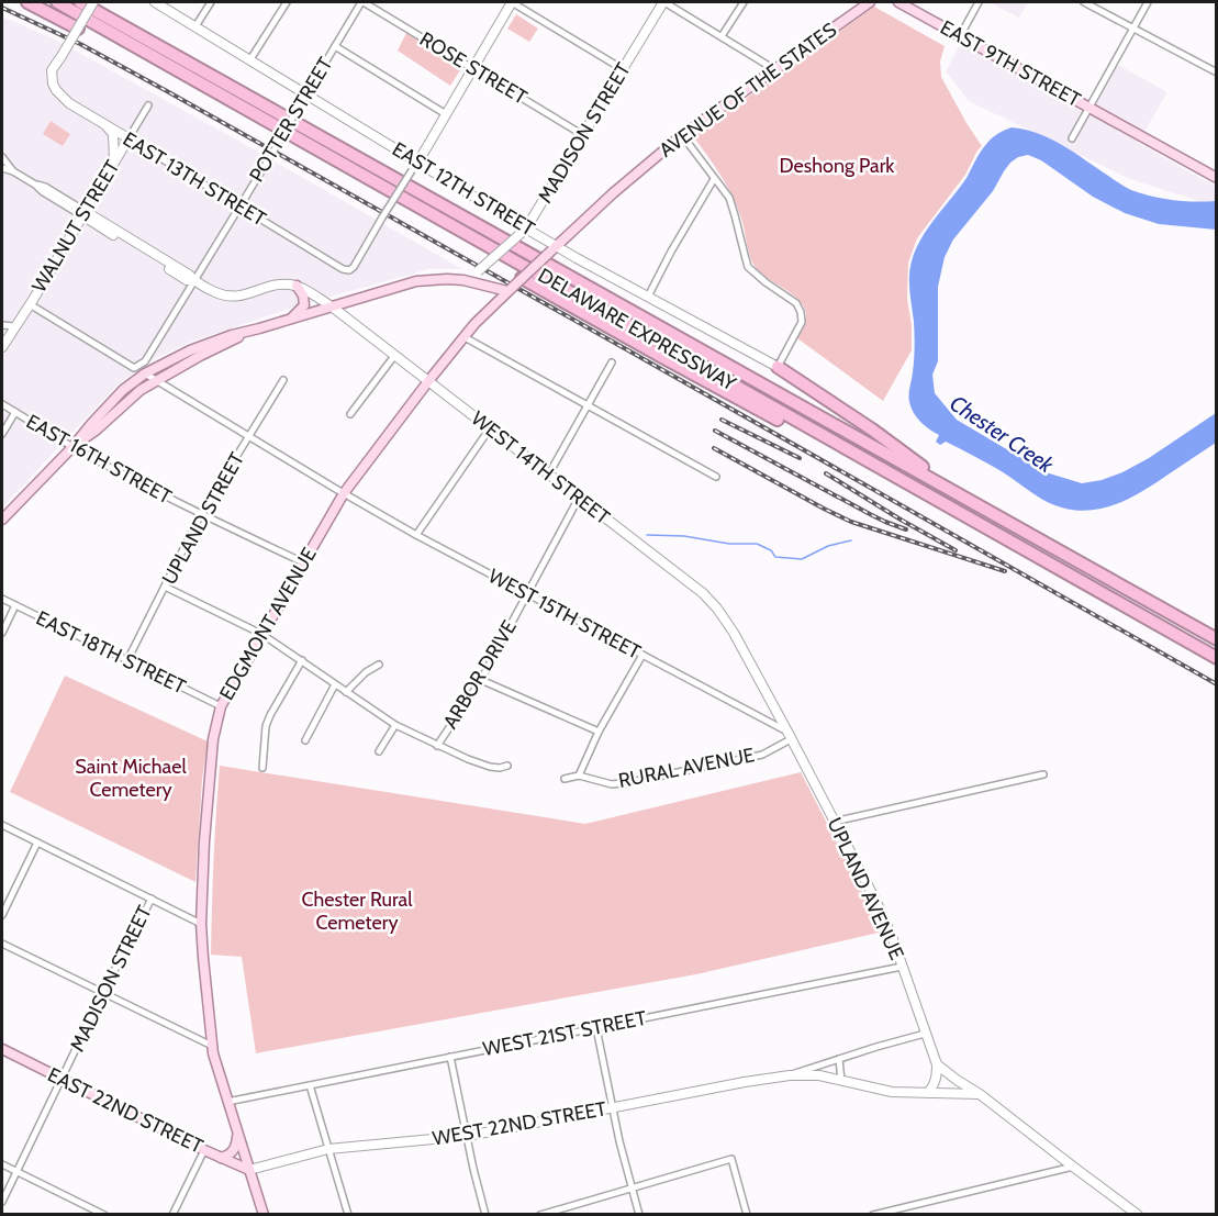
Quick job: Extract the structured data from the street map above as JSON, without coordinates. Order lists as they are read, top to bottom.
{
  "streets": {
    "highway": ["DELAWARE EXPRESSWAY"],
    "main road": [
      "EAST 9TH STREET",
      "AVENUE OF THE STATES",
      "EDGMONT AVENUE",
      "EAST 22ND STREET"
    ],
    "street": [
      "ROSE STREET",
      "POTTER STREET",
      "MADISON STREET",
      "EAST 13TH STREET",
      "EAST 12TH STREET",
      "WALNUT STREET",
      "EAST 16TH STREET",
      "WEST 14TH STREET",
      "UPLAND STREET",
      "WEST 15TH STREET",
      "EAST 18TH STREET",
      "ARBOR DRIVE",
      "RURAL AVENUE",
      "UPLAND AVENUE",
      "WEST 21ST STREET",
      "WEST 22ND STREET"
    ]
  },
  "crossings": [
    ["ROSE STREET", "POTTER STREET"],
    ["ROSE STREET", "MADISON STREET"],
    ["AVENUE OF THE STATES", "EDGMONT AVENUE"],
    ["POTTER STREET", "EAST 13TH STREET"],
    ["POTTER STREET", "EAST 12TH STREET"],
    ["POTTER STREET", "WALNUT STREET"],
    ["MADISON STREET", "EAST 12TH STREET"],
    ["MADISON STREET", "EAST 22ND STREET"],
    ["EAST 13TH STREET", "EAST 12TH STREET"],
    ["EAST 13TH STREET", "WALNUT STREET"],
    ["EAST 12TH STREET", "EDGMONT AVENUE"],
    ["EAST 16TH STREET", "UPLAND STREET"],
    ["EAST 16TH STREET", "EDGMONT AVENUE"],
    ["WEST 14TH STREET", "EDGMONT AVENUE"],
    ["WEST 14TH STREET", "ARBOR DRIVE"],
    ["WEST 14TH STREET", "UPLAND AVENUE"],
    ["UPLAND STREET", "WEST 15TH STREET"],
    ["UPLAND STREET", "EAST 18TH STREET"],
    ["WEST 15TH STREET", "EDGMONT AVENUE"],
    ["WEST 15TH STREET", "ARBOR DRIVE"],
    ["WEST 15TH STREET", "RURAL AVENUE"],
    ["WEST 15TH STREET", "UPLAND AVENUE"],
    ["EDGMONT AVENUE", "EAST 18TH STREET"],
    ["EDGMONT AVENUE", "WEST 21ST STREET"],
    ["EDGMONT AVENUE", "EAST 22ND STREET"],
    ["EDGMONT AVENUE", "WEST 22ND STREET"],
    ["RURAL AVENUE", "UPLAND AVENUE"],
    ["UPLAND AVENUE", "WEST 21ST STREET"],
    ["UPLAND AVENUE", "WEST 22ND STREET"],
    ["EAST 22ND STREET", "WEST 22ND STREET"]
  ],
  "water": ["Chester Creek"],
  "parks": ["Deshong Park", "Saint Michael Cemetery", "Chester Rural Cemetery"]
}
